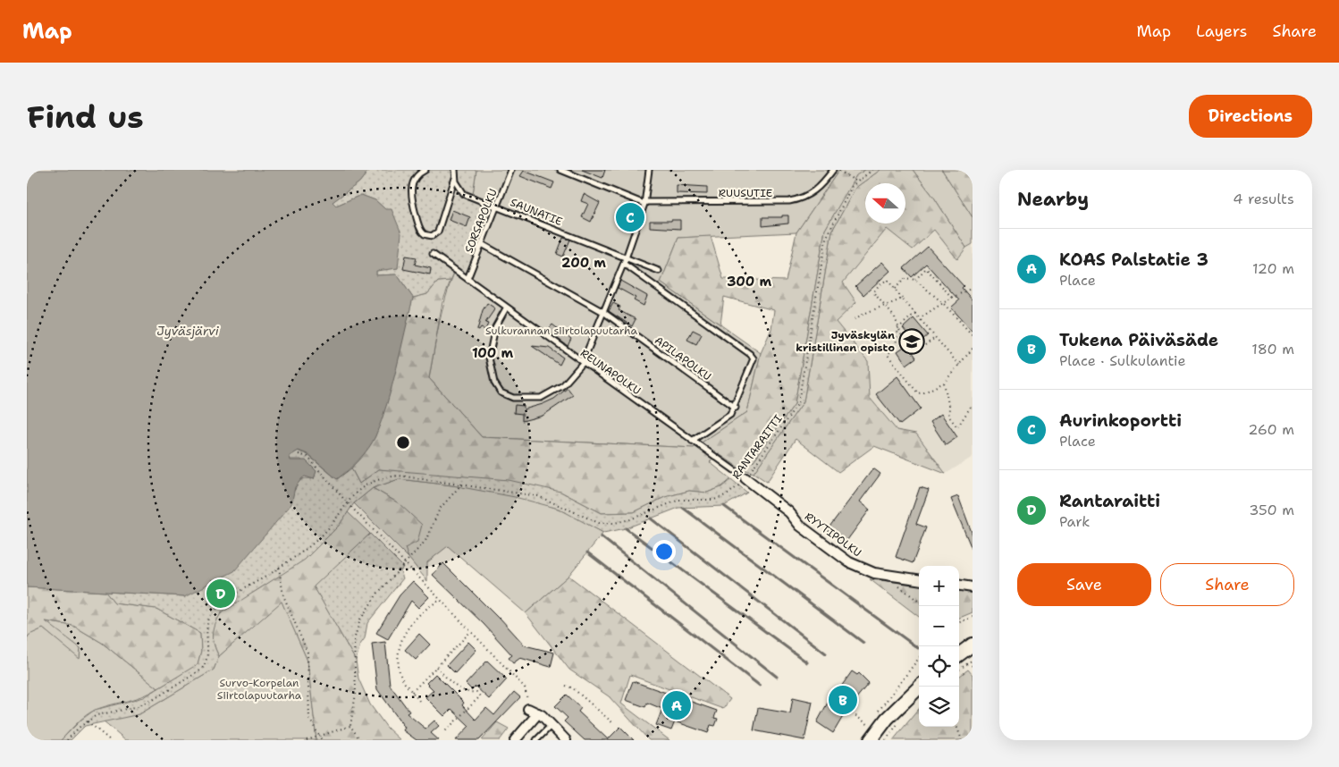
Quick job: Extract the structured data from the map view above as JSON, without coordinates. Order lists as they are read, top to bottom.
{
  "streets": {
    "street": ["RYYTIPOLKU"],
    "lane": [
      "RUUSUTIE",
      "SAUNATIE",
      "SORSAPOLKU",
      "APILAPOLKU",
      "REUNAPOLKU"
    ],
    "path": ["RANTARAITTI"]
  },
  "crossings": [
    ["SAUNATIE", "SORSAPOLKU"],
    ["SORSAPOLKU", "APILAPOLKU"],
    ["SORSAPOLKU", "REUNAPOLKU"],
    ["REUNAPOLKU", "RANTARAITTI"],
    ["REUNAPOLKU", "RYYTIPOLKU"],
    ["RANTARAITTI", "RYYTIPOLKU"]
  ],
  "water": ["Jyväsjärvi"],
  "parks": ["Sulkurannan siirtolapuutarha", "Survo-Korpelan Siirtolapuutarha"],
  "places": {
    "school or university": ["Jyväskylän kristillinen opisto"]
  },
  "north": "left",
  "page": {
    "header": "Map",
    "nav": ["Map", "Layers", "Share"],
    "buttons": [
      "Directions",
      ["Save", "Share"]
    ],
    "title": "Find us",
    "heading": ["Nearby", "4 results"],
    "pins": [
      "C",
      "D",
      "B",
      "A"
    ],
    "list": [
      {
        "mark": "A",
        "name": "KOAS Palstatie 3",
        "note": "Place",
        "value": "120 m"
      },
      {
        "mark": "B",
        "name": "Tukena Päiväsäde",
        "note": "Place · Sulkulantie",
        "value": "180 m"
      },
      {
        "mark": "C",
        "name": "Aurinkoportti",
        "note": "Place",
        "value": "260 m"
      },
      {
        "mark": "D",
        "name": "Rantaraitti",
        "note": "Park",
        "value": "350 m"
      }
    ],
    "map_buttons": ["+", "−"]
  },
  "rings": ["200 m", "300 m", "100 m"]
}
